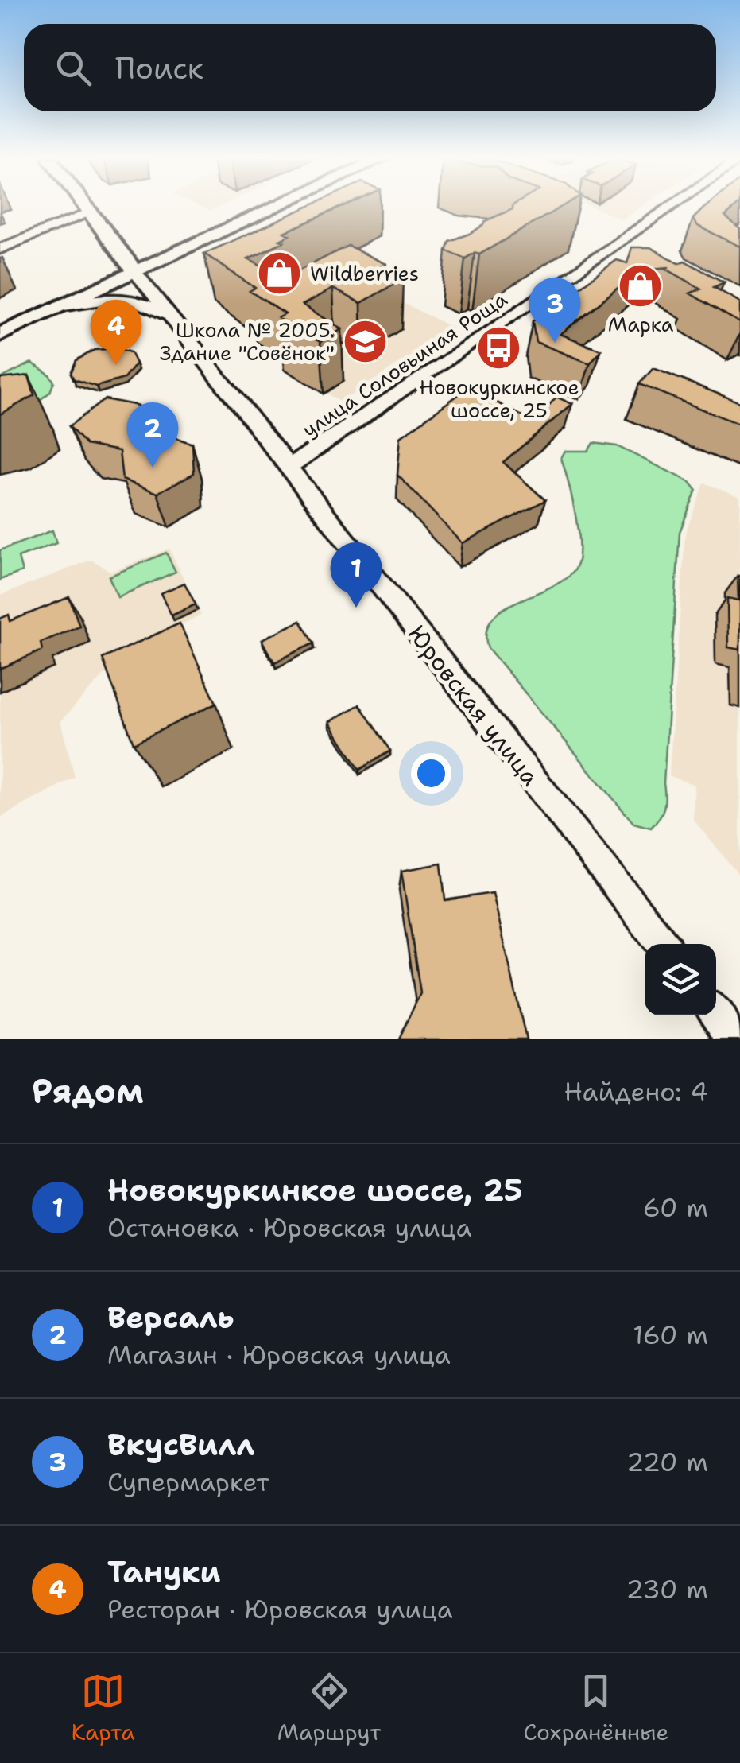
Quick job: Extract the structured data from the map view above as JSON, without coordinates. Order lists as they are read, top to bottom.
{
  "streets": {
    "street": ["улица Соловьиная Роща", "Юровская улица"]
  },
  "crossings": [
    ["улица Соловьиная Роща", "Юровская улица"]
  ],
  "places": {
    "shop": ["Wildberries", "Марка"],
    "school or university": ["Школа № 2005. Здание \"Совёнок\""],
    "bus stop": ["Новокуркинское шоссе, 25"]
  },
  "page": {
    "search": "Поиск",
    "pins": [
      "3",
      "4",
      "2",
      "1"
    ],
    "heading": ["Рядом", "Найдено: 4"],
    "list": [
      {
        "mark": "1",
        "name": "Новокуркинкое шоссе, 25",
        "note": "Остановка · Юровская улица",
        "value": "60 m"
      },
      {
        "mark": "2",
        "name": "Версаль",
        "note": "Магазин · Юровская улица",
        "value": "160 m"
      },
      {
        "mark": "3",
        "name": "ВкусВилл",
        "note": "Супермаркет",
        "value": "220 m"
      },
      {
        "mark": "4",
        "name": "Тануки",
        "note": "Ресторан · Юровская улица",
        "value": "230 m"
      }
    ],
    "nav": ["Карта", "Маршрут", "Сохранённые"]
  }
}
